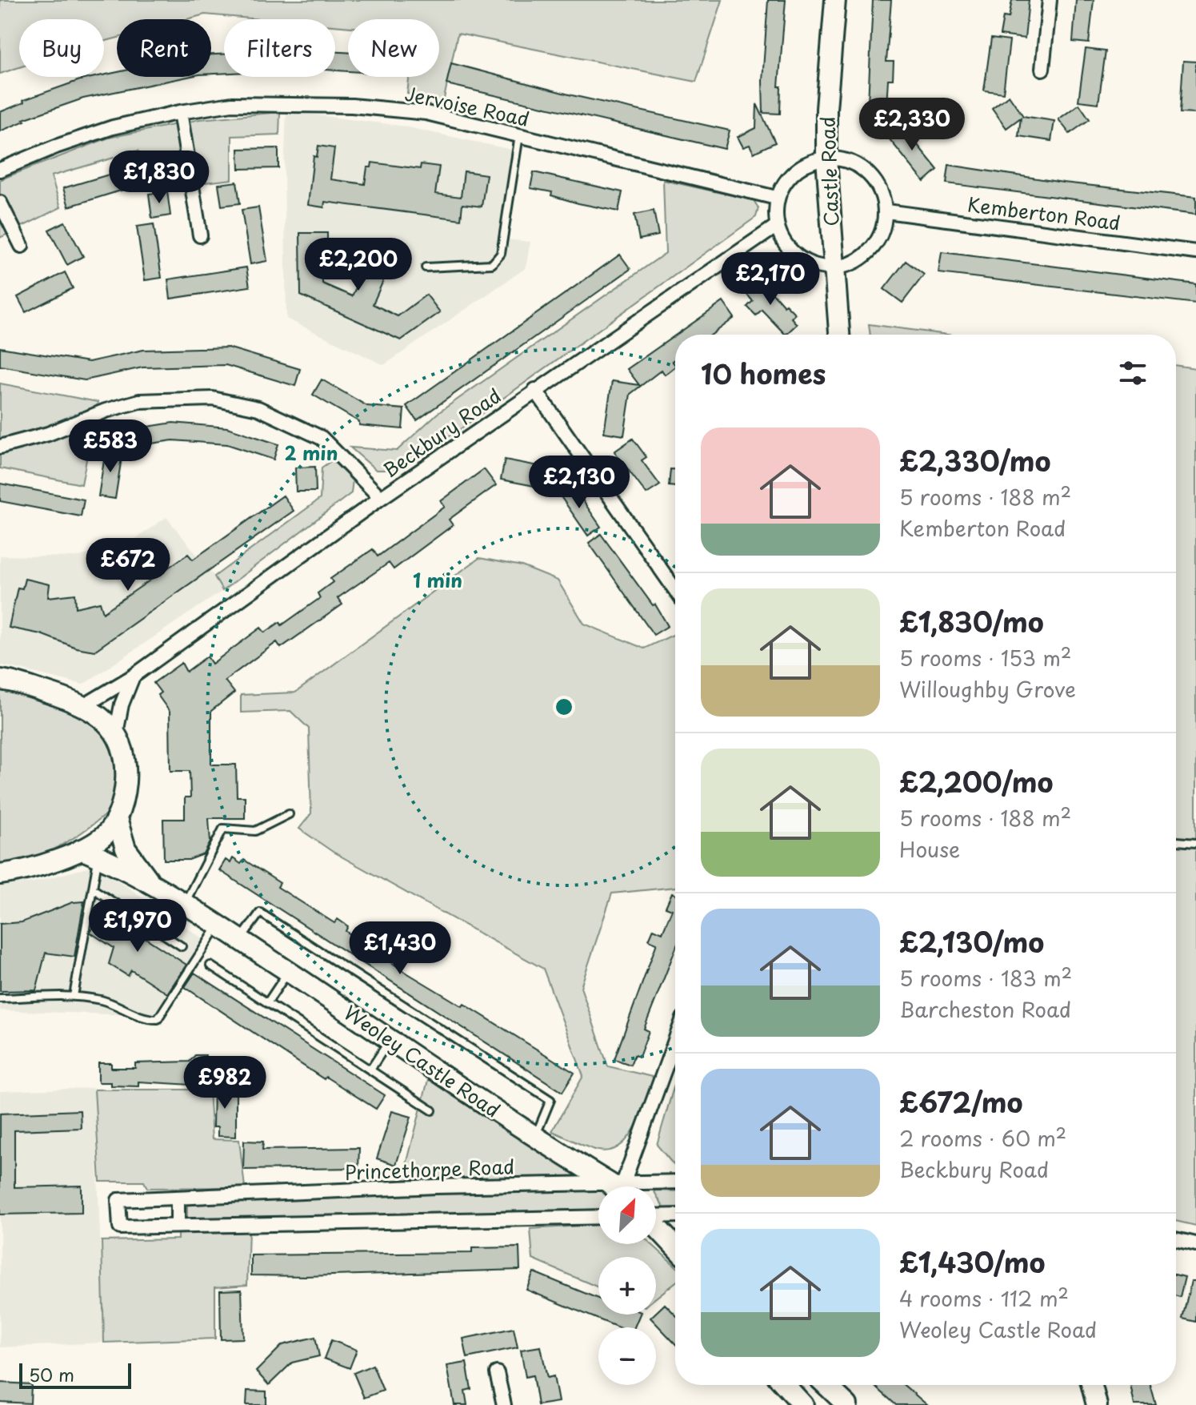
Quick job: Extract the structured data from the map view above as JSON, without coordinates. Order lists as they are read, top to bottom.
{
  "streets": {
    "street": [
      "Jervoise Road",
      "Castle Road",
      "Kemberton Road",
      "Beckbury Road",
      "Weoley Castle Road",
      "Princethorpe Road"
    ]
  },
  "scale_bar": "50 m",
  "north": "top right",
  "page": {
    "chip": [
      "Buy",
      "Rent",
      "Filters",
      "New"
    ],
    "price": [
      "£2,330",
      "£1,830",
      "£2,200",
      "£2,170",
      "£583",
      "£2,130",
      "£672",
      "£1,970",
      "£1,430",
      "£982"
    ],
    "heading": "10 homes",
    "list": [
      {
        "name": "£2,330/mo",
        "note": "5 rooms · 188 m² · Kemberton Road"
      },
      {
        "name": "£1,830/mo",
        "note": "5 rooms · 153 m² · Willoughby Grove"
      },
      {
        "name": "£2,200/mo",
        "note": "5 rooms · 188 m² · House"
      },
      {
        "name": "£2,130/mo",
        "note": "5 rooms · 183 m² · Barcheston Road"
      },
      {
        "name": "£672/mo",
        "note": "2 rooms · 60 m² · Beckbury Road"
      },
      {
        "name": "£1,430/mo",
        "note": "4 rooms · 112 m² · Weoley Castle Road"
      }
    ],
    "map_buttons": ["+", "−"],
    "scale": "50 m"
  },
  "rings": ["2 min", "1 min"]
}
